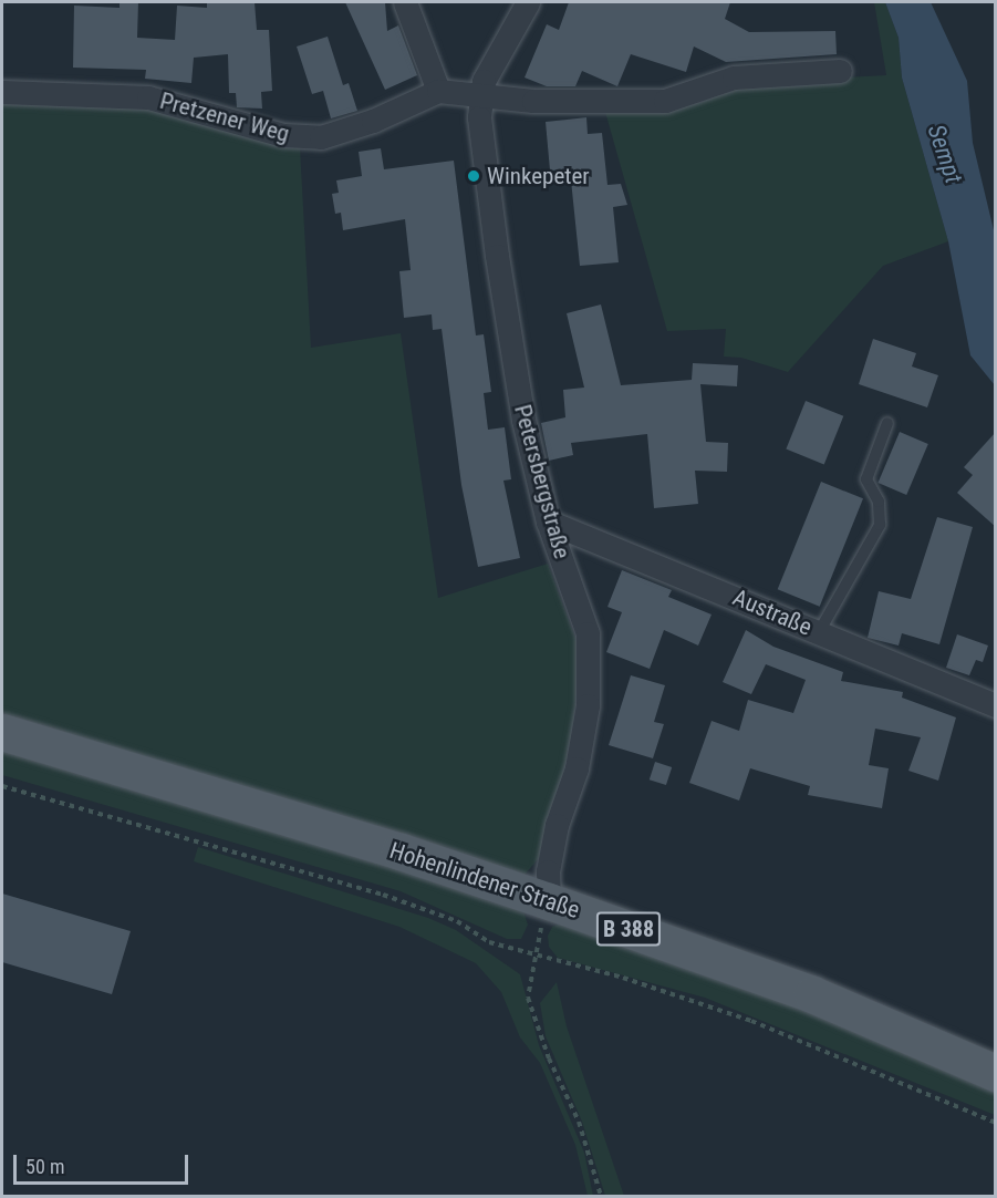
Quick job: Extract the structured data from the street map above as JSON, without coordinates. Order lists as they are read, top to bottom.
{
  "streets": {
    "main road": ["Hohenlindener Straße", "B 388"],
    "street": ["Pretzener Weg", "Petersbergstraße", "Austraße"]
  },
  "crossings": [
    ["Petersbergstraße", "Austraße"],
    ["Petersbergstraße", "Hohenlindener Straße"]
  ],
  "water": ["Sempt"],
  "places": ["Winkepeter"],
  "scale_bar": "50 m"
}
